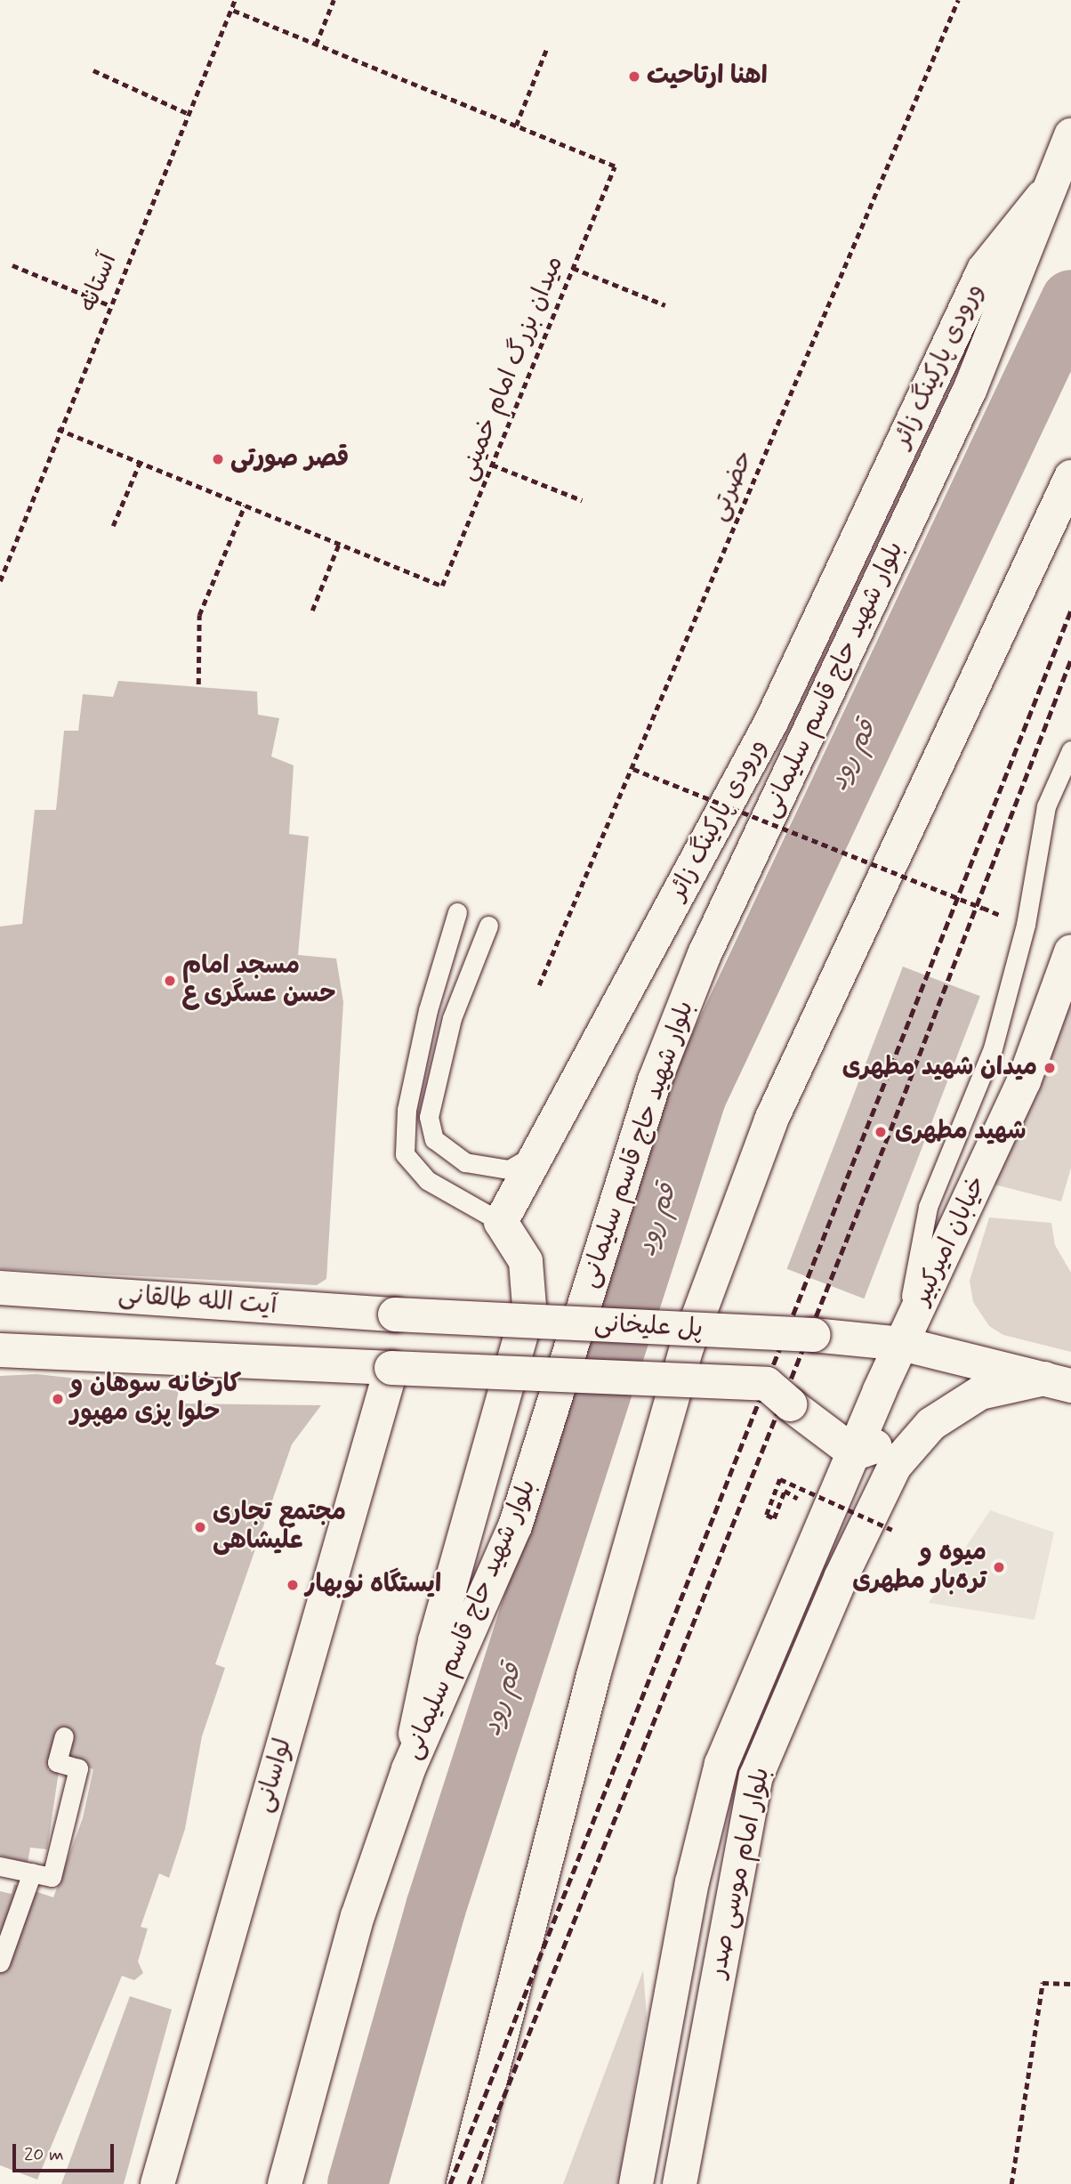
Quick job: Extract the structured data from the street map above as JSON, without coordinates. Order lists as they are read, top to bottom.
{
  "streets": {
    "main road": [
      "ورودی پارکینگ زائر",
      "بلوار شهید حاج قاسم سلیمانی",
      "خیابان امیرکبیر",
      "آیت الله طالقانی",
      "پل علیخانی",
      "لواسانی",
      "بلوار امام موسی صدر"
    ],
    "path": ["آستانه", "میدان بزرگ امام خمینی", "حضرتی"]
  },
  "crossings": [
    ["آستانه", "میدان بزرگ امام خمینی"],
    ["ورودی پارکینگ زائر", "بلوار شهید حاج قاسم سلیمانی"],
    ["خیابان امیرکبیر", "پل علیخانی"],
    ["خیابان امیرکبیر", "بلوار امام موسی صدر"],
    ["آیت الله طالقانی", "پل علیخانی"],
    ["پل علیخانی", "لواسانی"],
    ["پل علیخانی", "بلوار امام موسی صدر"]
  ],
  "water": ["قم رود"],
  "places": [
    "اهنا ارتاحیت",
    "قصر صورتی",
    "مسجد امام حسن عسگری ع",
    "میدان شهید مطهری",
    "شهید مطهری",
    "کارخانه سوهان و حلوا پزی مهپور",
    "مجتمع تجاری علیشاهی",
    "میوه و تره‌بار مطهری",
    "ایستگاه نوبهار"
  ],
  "scale_bar": "20 m"
}
